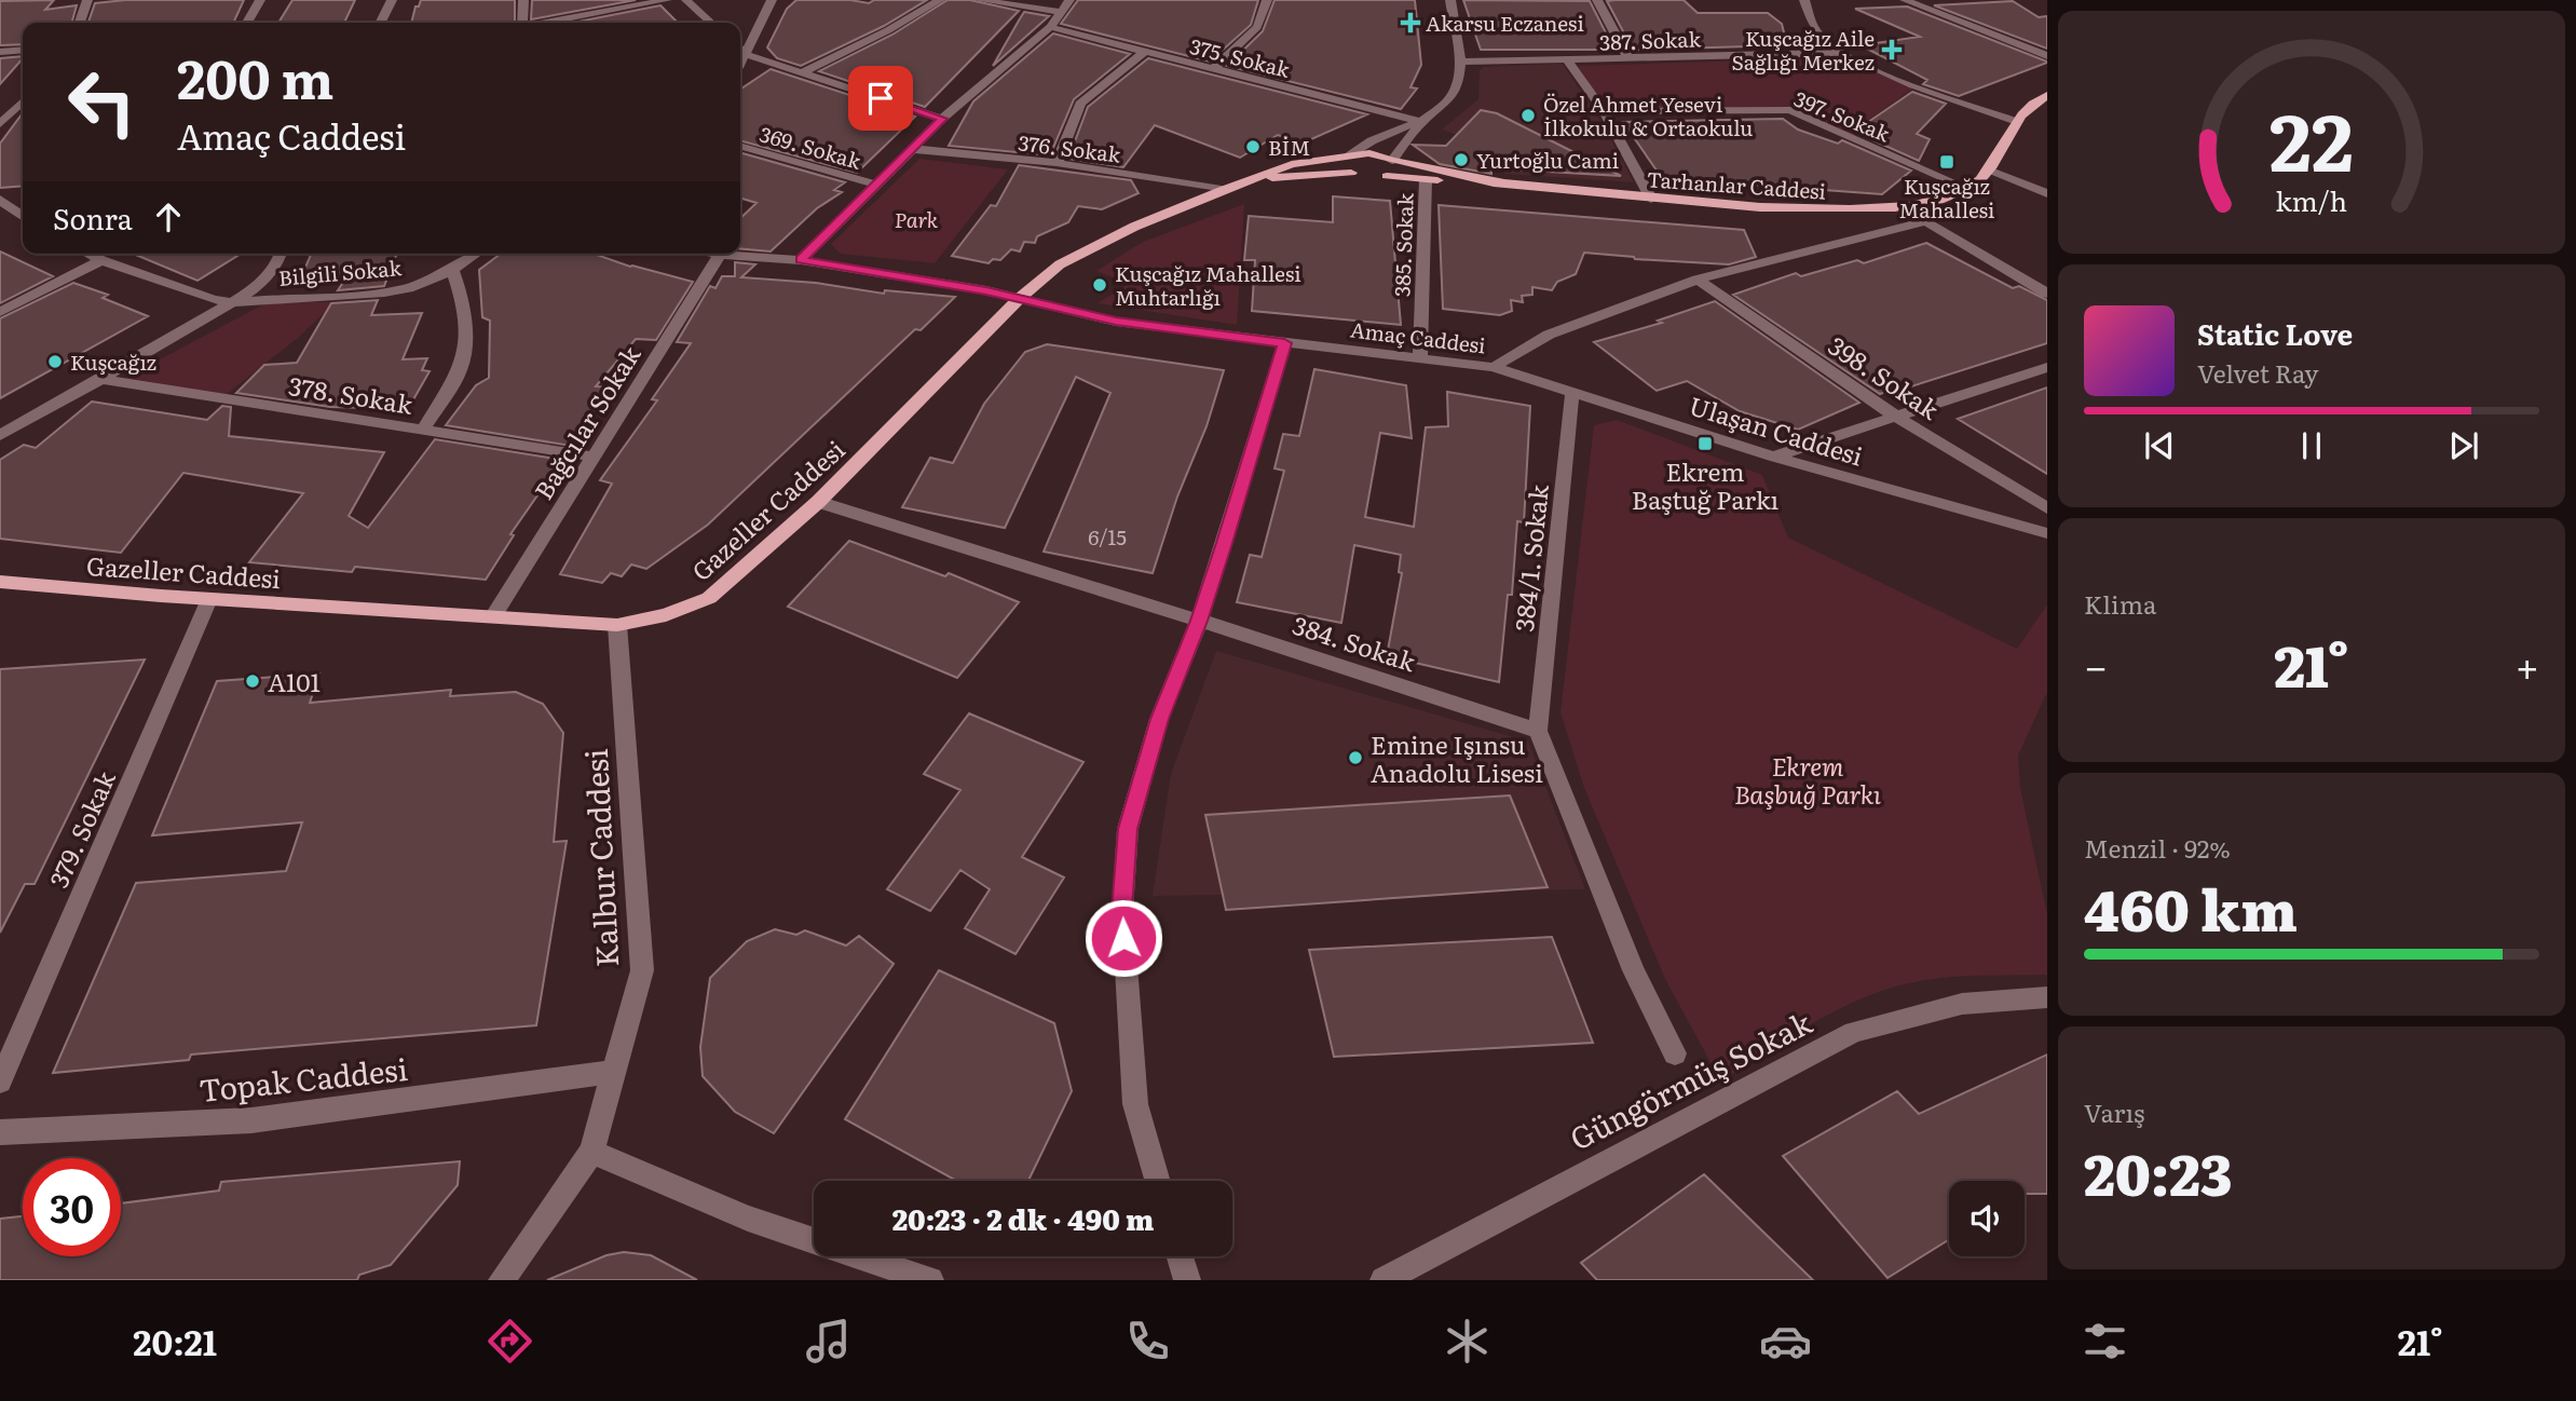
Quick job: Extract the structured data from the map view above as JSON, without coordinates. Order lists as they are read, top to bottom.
{
  "streets": {
    "main road": ["Tarhanlar Caddesi", "Gazeller Caddesi"],
    "street": [
      "387. Sokak",
      "375. Sokak",
      "397. Sokak",
      "369. Sokak",
      "376. Sokak",
      "385. Sokak",
      "Bilgili Sokak",
      "Amaç Caddesi",
      "398. Sokak",
      "378. Sokak",
      "Bağcılar Sokak",
      "Ulaşan Caddesi",
      "384/1. Sokak",
      "384. Sokak",
      "379. Sokak",
      "Kalbur Caddesi",
      "Topak Caddesi",
      "Güngörmüş Sokak"
    ]
  },
  "crossings": [
    ["387. Sokak", "Tarhanlar Caddesi"],
    ["387. Sokak", "Gazeller Caddesi"],
    ["375. Sokak", "Gazeller Caddesi"],
    ["397. Sokak", "Tarhanlar Caddesi"],
    ["376. Sokak", "Gazeller Caddesi"],
    ["Tarhanlar Caddesi", "385. Sokak"],
    ["Tarhanlar Caddesi", "Gazeller Caddesi"],
    ["385. Sokak", "Amaç Caddesi"],
    ["Amaç Caddesi", "398. Sokak"],
    ["Amaç Caddesi", "Bağcılar Sokak"],
    ["Amaç Caddesi", "Ulaşan Caddesi"],
    ["Amaç Caddesi", "Gazeller Caddesi"],
    ["378. Sokak", "Bağcılar Sokak"],
    ["Bağcılar Sokak", "Gazeller Caddesi"],
    ["Ulaşan Caddesi", "384/1. Sokak"],
    ["Gazeller Caddesi", "384. Sokak"],
    ["Gazeller Caddesi", "379. Sokak"],
    ["Gazeller Caddesi", "Kalbur Caddesi"],
    ["384/1. Sokak", "384. Sokak"],
    ["Kalbur Caddesi", "Topak Caddesi"]
  ],
  "parks": ["Park", "Ekrem Başbuğ Parkı"],
  "places": {
    "health": ["Akarsu Eczanesi", "Kuşcağız Aile Sağlığı Merkez"],
    "other": [
      "Özel Ahmet Yesevi İlkokulu & Ortaokulu",
      "BİM",
      "Yurtoğlu Cami",
      "Kuşcağız Mahallesi Muhtarlığı",
      "Kuşcağız",
      "A101",
      "Emine Işınsu Anadolu Lisesi"
    ],
    "transit": ["Kuşcağız Mahallesi", "Ekrem Baştuğ Parkı"]
  },
  "house_numbers": ["6/15"],
  "page": {
    "turn": ["200 m", "Amaç Caddesi"],
    "then": "Sonra",
    "song": ["Static Love", "Velvet Ray"],
    "tile": [
      "Klima",
      ["Menzil · 92%", "460 km"],
      ["Varış", "20:23"]
    ],
    "heat": ["−", "21°", "+"],
    "limit": "30",
    "trip": "20:23 · 2 dk · 490 m",
    "tabs": ["20:21", "21°"],
    "gauge": ["22", "km/h"]
  }
}
